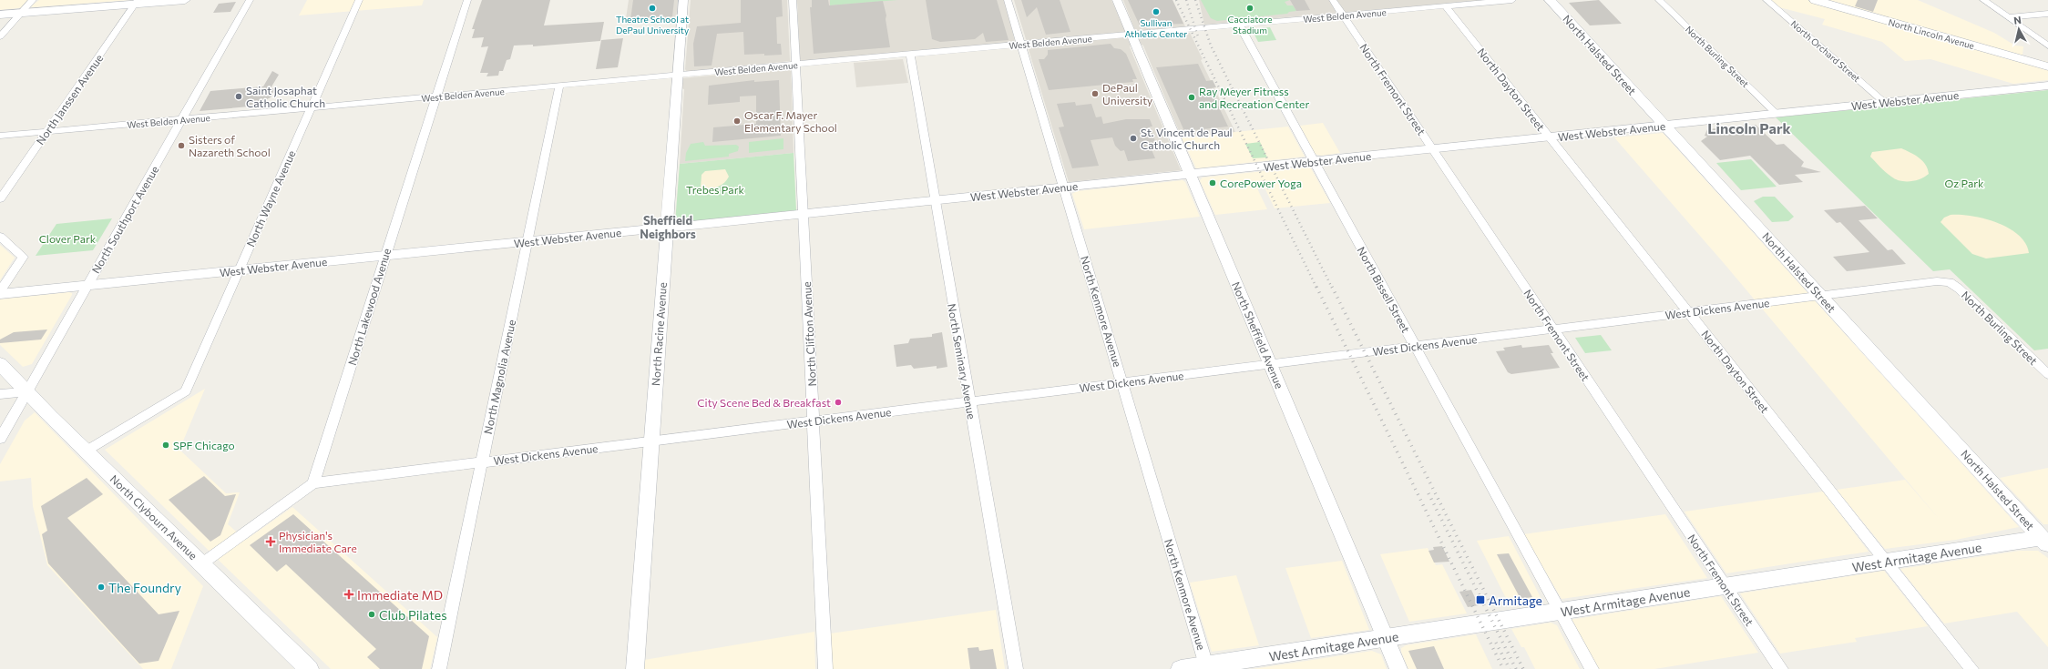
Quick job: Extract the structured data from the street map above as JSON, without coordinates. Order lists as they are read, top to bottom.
{
  "streets": {
    "main road": [
      "North Lincoln Avenue",
      "North Halsted Street",
      "North Clybourn Avenue",
      "West Armitage Avenue"
    ],
    "street": [
      "West Belden Avenue",
      "North Orchard Street",
      "North Burling Street",
      "North Fremont Street",
      "North Dayton Street",
      "North Janssen Avenue",
      "West Webster Avenue",
      "North Wayne Avenue",
      "North Southport Avenue",
      "North Bissell Street",
      "North Lakewood Avenue",
      "West Dickens Avenue",
      "North Kenmore Avenue",
      "North Racine Avenue",
      "North Clifton Avenue",
      "North Sheffield Avenue",
      "North Seminary Avenue",
      "North Magnolia Avenue"
    ]
  },
  "crossings": [
    ["West Belden Avenue", "North Fremont Street"],
    ["West Belden Avenue", "North Dayton Street"],
    ["West Belden Avenue", "North Janssen Avenue"],
    ["West Belden Avenue", "North Wayne Avenue"],
    ["West Belden Avenue", "North Southport Avenue"],
    ["West Belden Avenue", "North Bissell Street"],
    ["West Belden Avenue", "North Lakewood Avenue"],
    ["West Belden Avenue", "North Kenmore Avenue"],
    ["West Belden Avenue", "North Racine Avenue"],
    ["West Belden Avenue", "North Clifton Avenue"],
    ["West Belden Avenue", "North Sheffield Avenue"],
    ["West Belden Avenue", "North Seminary Avenue"],
    ["West Belden Avenue", "North Magnolia Avenue"],
    ["North Orchard Street", "West Webster Avenue"],
    ["North Halsted Street", "West Webster Avenue"],
    ["North Halsted Street", "West Dickens Avenue"],
    ["North Halsted Street", "West Armitage Avenue"],
    ["North Burling Street", "West Webster Avenue"],
    ["North Burling Street", "West Dickens Avenue"],
    ["North Fremont Street", "West Webster Avenue"],
    ["North Fremont Street", "West Dickens Avenue"],
    ["North Fremont Street", "West Armitage Avenue"],
    ["North Dayton Street", "West Webster Avenue"],
    ["North Dayton Street", "West Dickens Avenue"],
    ["North Dayton Street", "West Armitage Avenue"],
    ["West Webster Avenue", "North Wayne Avenue"],
    ["West Webster Avenue", "North Southport Avenue"],
    ["West Webster Avenue", "North Bissell Street"],
    ["West Webster Avenue", "North Lakewood Avenue"],
    ["West Webster Avenue", "North Kenmore Avenue"],
    ["West Webster Avenue", "North Racine Avenue"],
    ["West Webster Avenue", "North Clifton Avenue"],
    ["West Webster Avenue", "North Sheffield Avenue"],
    ["West Webster Avenue", "North Seminary Avenue"],
    ["West Webster Avenue", "North Magnolia Avenue"],
    ["North Wayne Avenue", "North Clybourn Avenue"],
    ["North Southport Avenue", "North Clybourn Avenue"],
    ["North Bissell Street", "West Dickens Avenue"],
    ["North Bissell Street", "West Armitage Avenue"],
    ["North Lakewood Avenue", "West Dickens Avenue"],
    ["West Dickens Avenue", "North Kenmore Avenue"],
    ["West Dickens Avenue", "North Racine Avenue"],
    ["West Dickens Avenue", "North Clifton Avenue"],
    ["West Dickens Avenue", "North Sheffield Avenue"],
    ["West Dickens Avenue", "North Seminary Avenue"],
    ["West Dickens Avenue", "North Magnolia Avenue"],
    ["North Kenmore Avenue", "West Armitage Avenue"],
    ["North Sheffield Avenue", "West Armitage Avenue"]
  ],
  "districts": ["Lincoln Park", "Sheffield Neighbors"],
  "parks": ["Oz Park", "Trebes Park", "Clover Park"],
  "places": {
    "other": [
      "Theatre School at DePaul University",
      "Cacciatore Stadium",
      "Sullivan Athletic Center",
      "DePaul University",
      "Saint Josaphat Catholic Church",
      "Ray Meyer Fitness and Recreation Center",
      "Oscar F. Mayer Elementary School",
      "St. Vincent de Paul Catholic Church",
      "Sisters of Nazareth School",
      "CorePower Yoga",
      "City Scene Bed & Breakfast",
      "SPF Chicago",
      "The Foundry",
      "Club Pilates"
    ],
    "health": ["Physician's Immediate Care", "Immediate MD"],
    "transit": ["Armitage"]
  },
  "north": "top"
}
